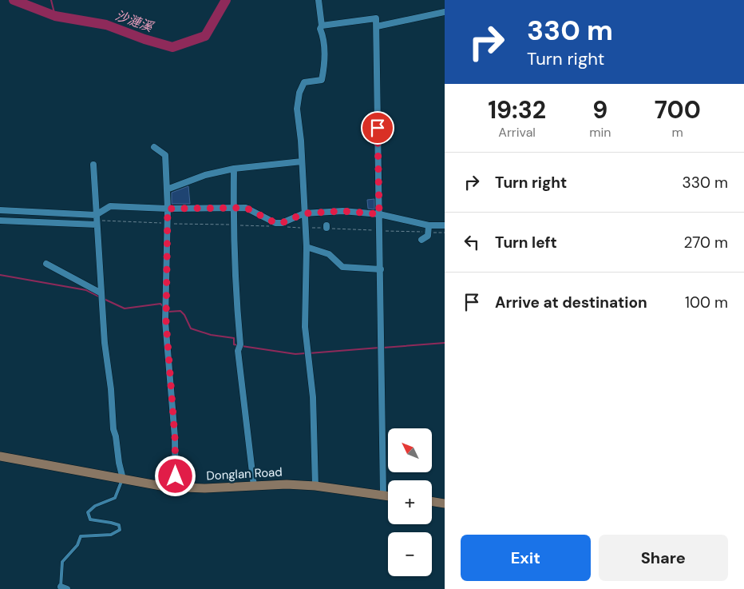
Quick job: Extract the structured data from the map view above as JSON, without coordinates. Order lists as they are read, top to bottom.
{
  "streets": {
    "main road": ["Donglan Road"]
  },
  "water": ["沙漣溪"],
  "north": "top left",
  "page": {
    "turn": ["330 m", "Turn right"],
    "eta": [
      "19:32",
      "Arrival",
      "9",
      "min",
      "700",
      "m"
    ],
    "list": [
      {
        "name": "Turn right",
        "value": "330 m"
      },
      {
        "name": "Turn left",
        "value": "270 m"
      },
      {
        "name": "Arrive at destination",
        "value": "100 m"
      }
    ],
    "map_buttons": ["+", "−"],
    "buttons": ["Exit", "Share"]
  }
}
